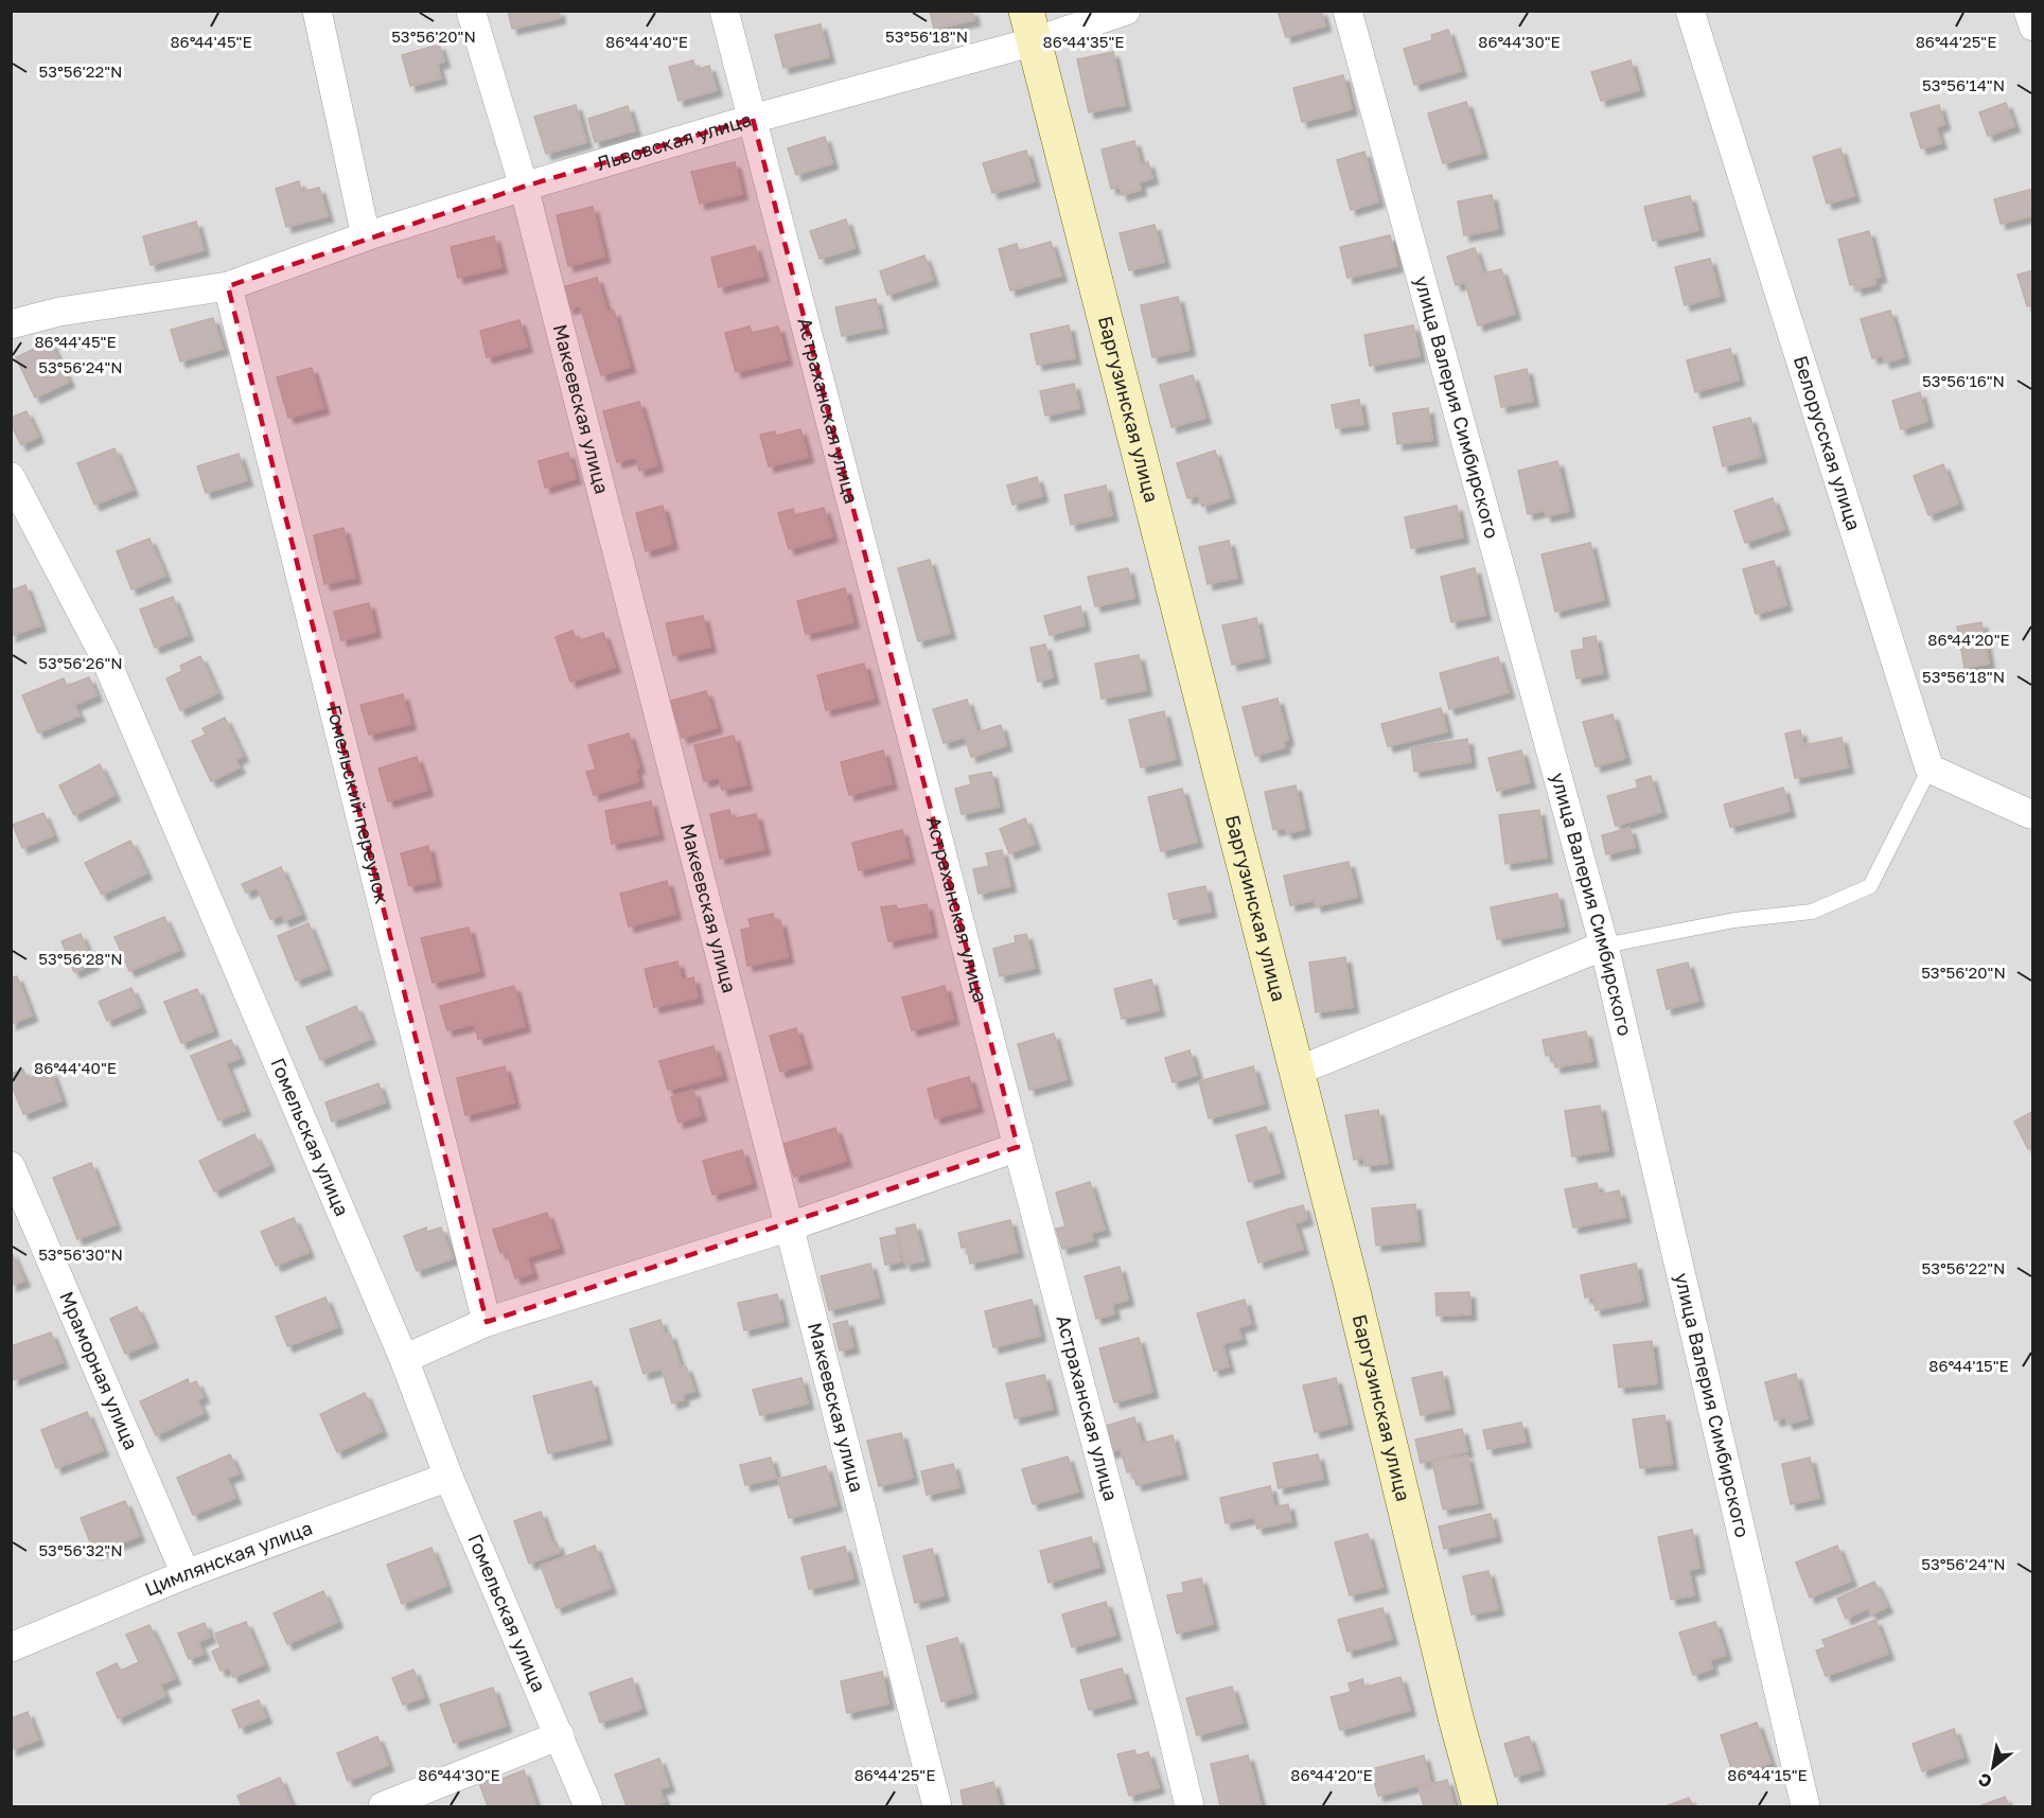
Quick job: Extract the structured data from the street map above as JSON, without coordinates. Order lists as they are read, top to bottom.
{
  "streets": {
    "street": [
      "Львовская улица",
      "улица Валерия Симбирского",
      "Макеевская улица",
      "Баргузинская улица",
      "Астраханская улица",
      "Белорусская улица",
      "Гомельский переулок",
      "Гомельская улица",
      "Мраморная улица",
      "Цимлянская улица"
    ]
  },
  "crossings": [
    ["Львовская улица", "Макеевская улица"],
    ["Львовская улица", "Баргузинская улица"],
    ["Львовская улица", "Астраханская улица"],
    ["Львовская улица", "Гомельский переулок"],
    ["Гомельская улица", "Цимлянская улица"],
    ["Мраморная улица", "Цимлянская улица"]
  ],
  "north": "bottom left",
  "coordinates": [
    "53°56'20\"N",
    "53°56'18\"N",
    "86°44'45\"E",
    "86°44'40\"E",
    "86°44'35\"E",
    "86°44'30\"E",
    "86°44'25\"E",
    "53°56'22\"N",
    "53°56'14\"N",
    "53°56'24\"N",
    "53°56'16\"N",
    "86°44'20\"E",
    "53°56'26\"N",
    "53°56'28\"N",
    "53°56'30\"N",
    "86°44'15\"E",
    "53°56'32\"N"
  ]
}
